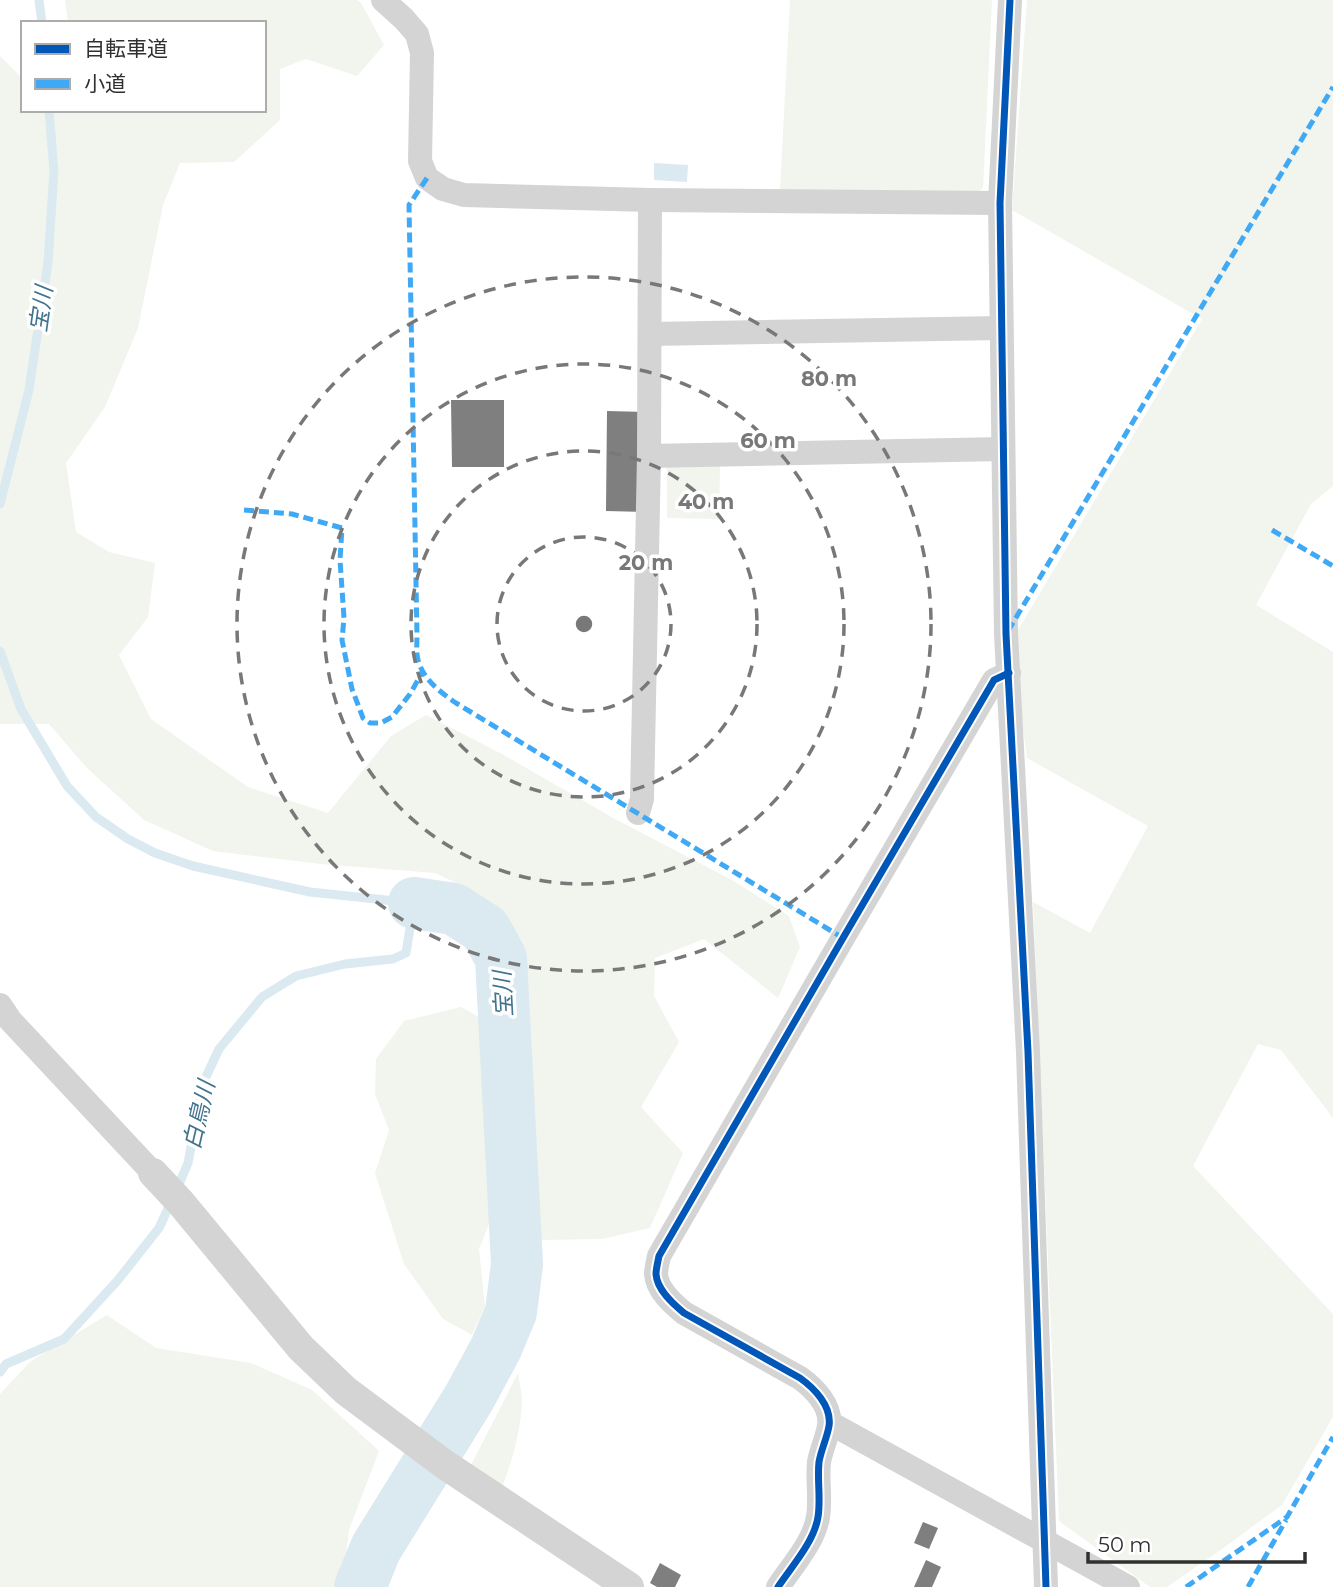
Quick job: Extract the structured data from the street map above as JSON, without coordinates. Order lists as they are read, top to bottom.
{
  "water": ["宝川", "白鳥川"],
  "legend": ["自転車道", "小道"],
  "scale_bar": "50 m",
  "rings": [
    "80 m",
    "60 m",
    "40 m",
    "20 m"
  ]
}
